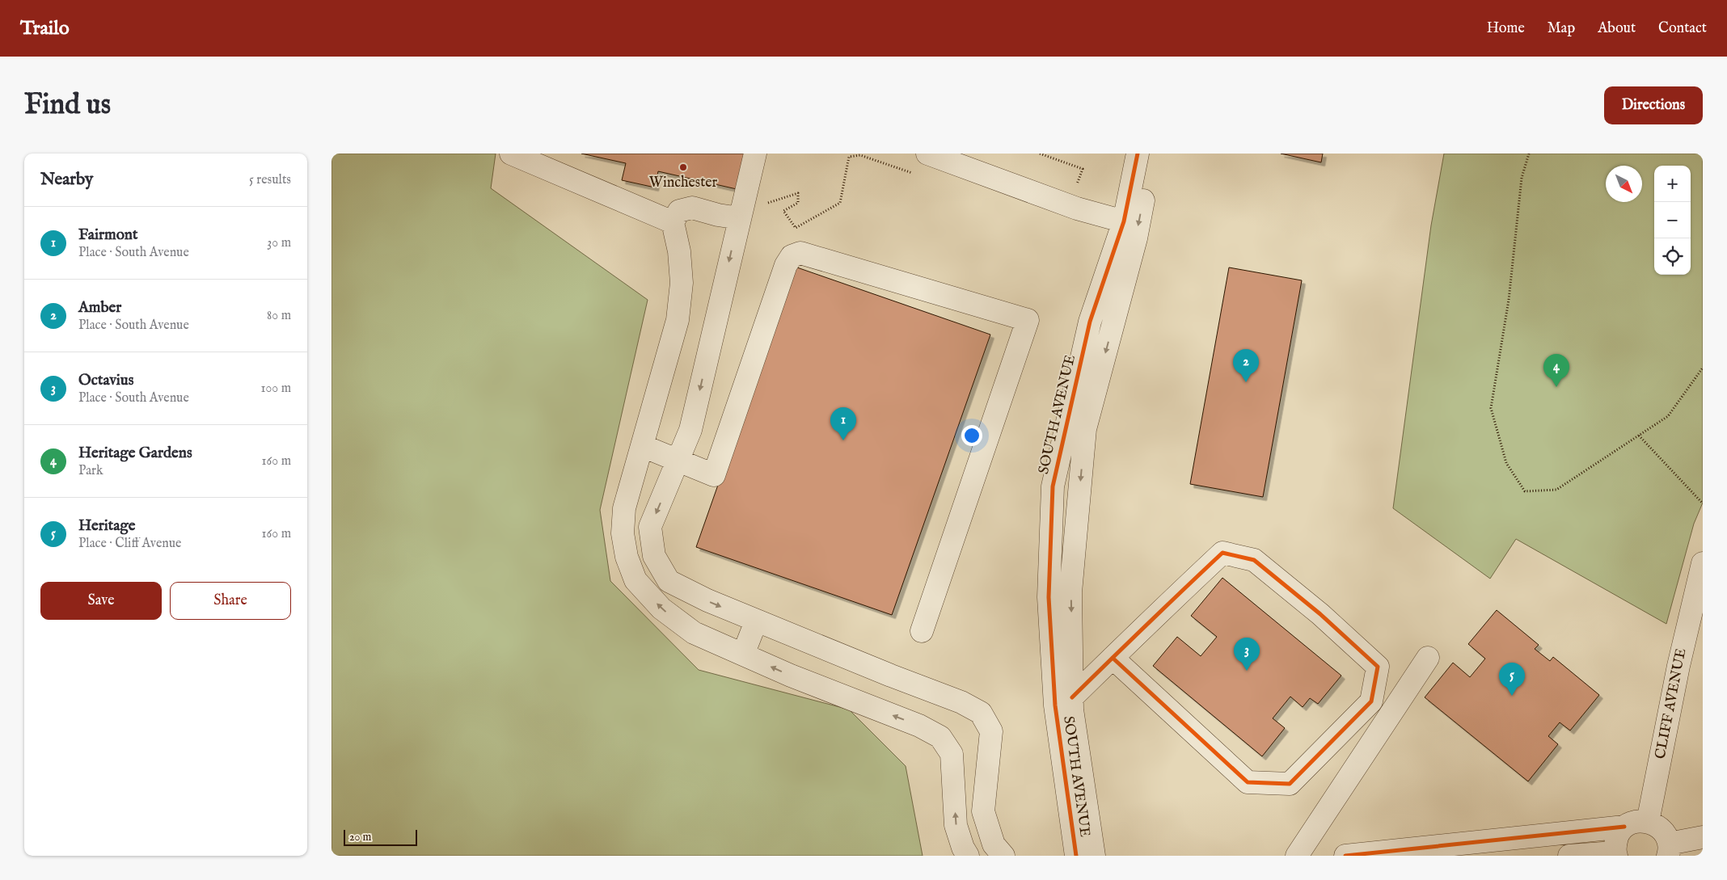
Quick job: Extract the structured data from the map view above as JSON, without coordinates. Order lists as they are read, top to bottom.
{
  "streets": {
    "street": ["SOUTH AVENUE", "CLIFF AVENUE"]
  },
  "places": ["Winchester"],
  "scale_bar": "20 m",
  "north": "bottom right",
  "page": {
    "header": "Trailo",
    "nav": [
      "Home",
      "Map",
      "About",
      "Contact"
    ],
    "buttons": [
      "Directions",
      ["Save", "Share"]
    ],
    "title": "Find us",
    "heading": ["Nearby", "5 results"],
    "map_buttons": ["+", "−"],
    "list": [
      {
        "mark": "1",
        "name": "Fairmont",
        "note": "Place · South Avenue",
        "value": "30 m"
      },
      {
        "mark": "2",
        "name": "Amber",
        "note": "Place · South Avenue",
        "value": "80 m"
      },
      {
        "mark": "3",
        "name": "Octavius",
        "note": "Place · South Avenue",
        "value": "100 m"
      },
      {
        "mark": "4",
        "name": "Heritage Gardens",
        "note": "Park",
        "value": "160 m"
      },
      {
        "mark": "5",
        "name": "Heritage",
        "note": "Place · Cliff Avenue",
        "value": "160 m"
      }
    ],
    "pins": [
      "2",
      "4",
      "1",
      "3",
      "5"
    ],
    "scale": "20 m"
  }
}
